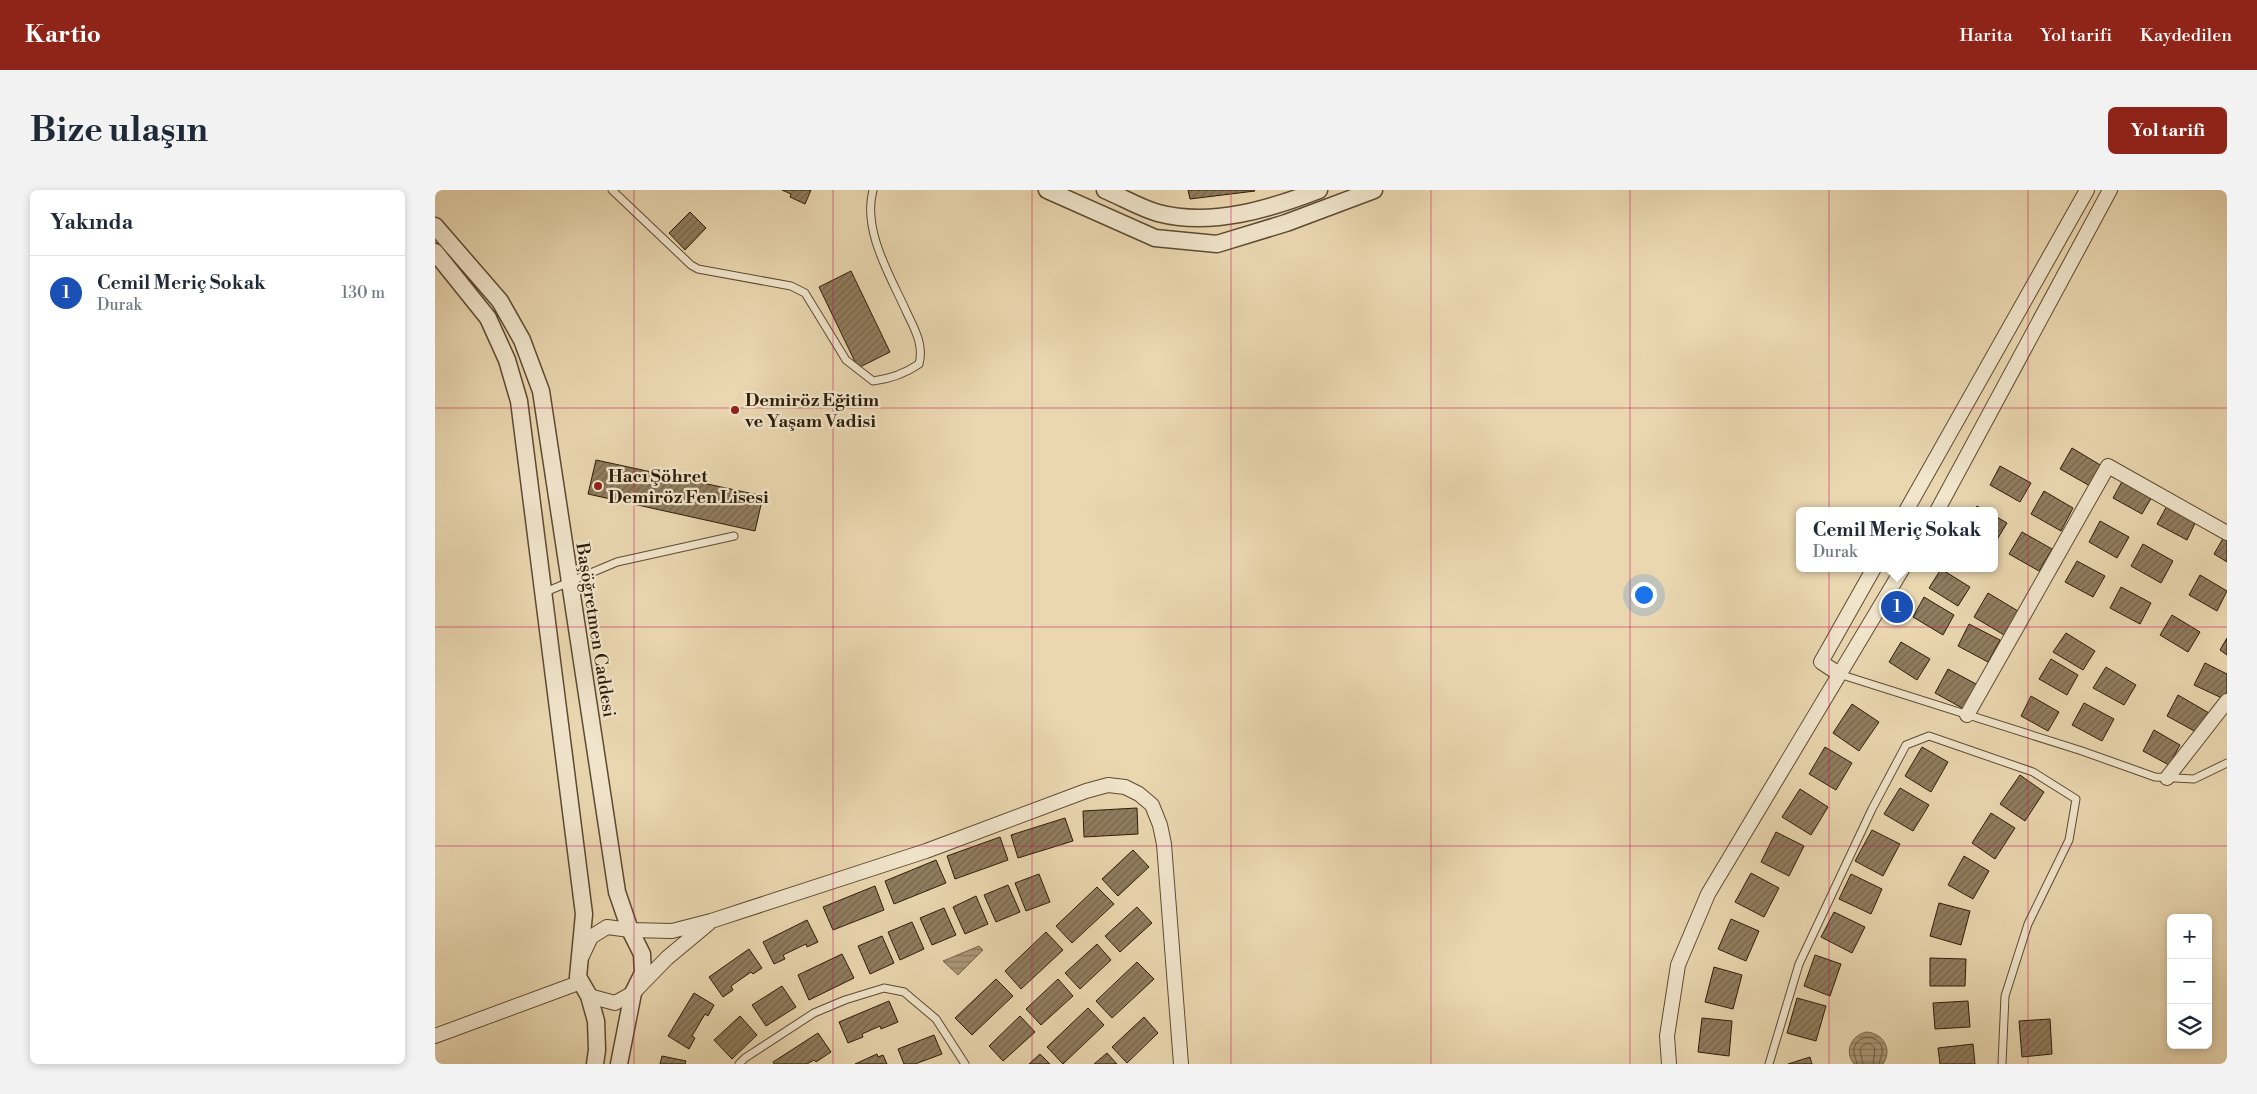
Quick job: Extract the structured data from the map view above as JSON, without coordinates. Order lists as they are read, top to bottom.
{
  "streets": {
    "street": ["Başöğretmen Caddesi"]
  },
  "places": ["Demiröz Eğitim ve Yaşam Vadisi", "Hacı Şöhret Demiröz Fen Lisesi"],
  "page": {
    "header": "Kartio",
    "nav": ["Harita", "Yol tarifi", "Kaydedilen"],
    "buttons": "Yol tarifi",
    "title": "Bize ulaşın",
    "heading": "Yakında",
    "list": [
      {
        "mark": "1",
        "name": "Cemil Meriç Sokak",
        "note": "Durak",
        "value": "130 m"
      }
    ],
    "popup": ["Cemil Meriç Sokak", "Durak"],
    "pins": "1",
    "map_buttons": ["+", "−"]
  }
}
